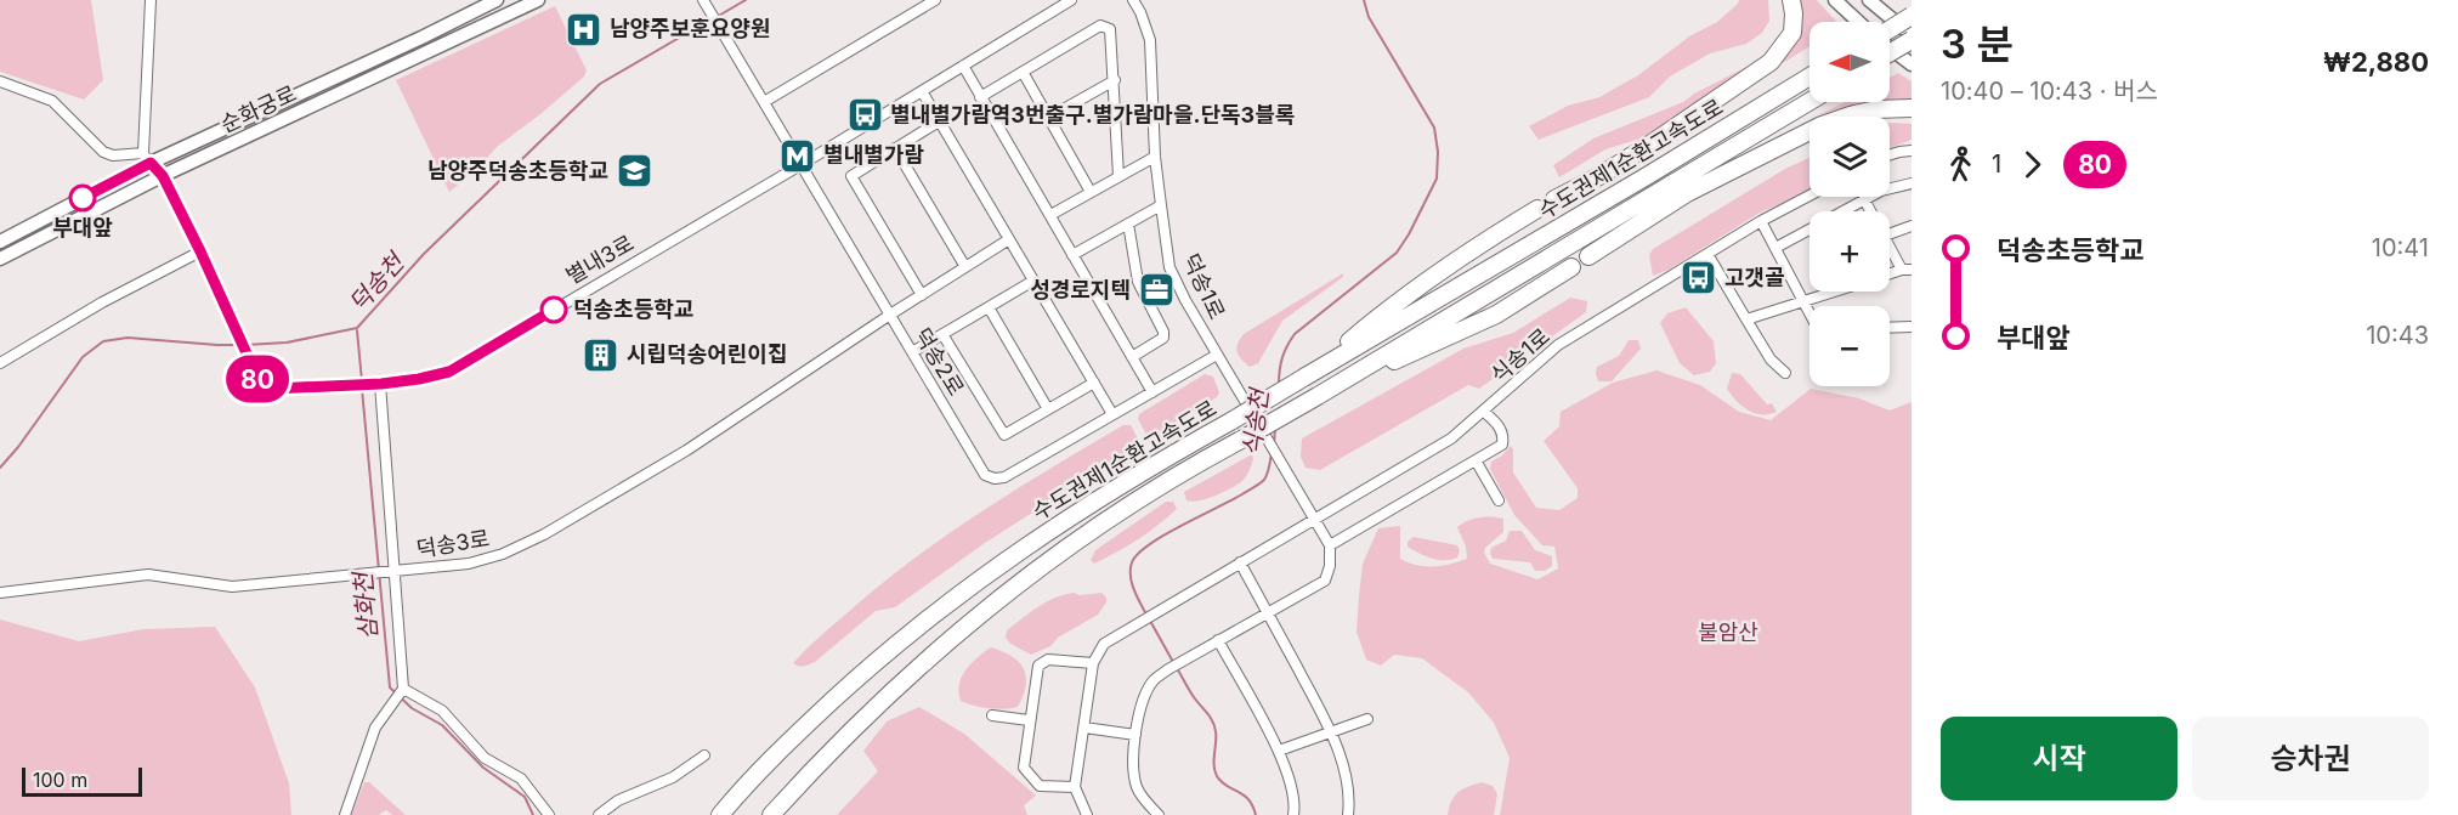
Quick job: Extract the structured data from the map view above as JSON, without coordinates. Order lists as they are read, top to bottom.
{
  "streets": {
    "highway": ["수도권제1순환고속도로"],
    "street": [
      "순화궁로",
      "별내3로",
      "덕송1로",
      "식송1로",
      "덕송2로",
      "덕송3로"
    ]
  },
  "crossings": [
    ["순화궁로", "별내3로"],
    ["별내3로", "덕송2로"],
    ["덕송1로", "식송1로"],
    ["덕송1로", "덕송2로"],
    ["덕송2로", "덕송3로"]
  ],
  "water": ["덕송천", "식송천", "삼화천"],
  "parks": ["불암산"],
  "places": {
    "hospital": ["남양주보훈요양원"],
    "bus stop": ["별내별가람역3번출구.별가람마을.단독3블록", "고갯골"],
    "metro station": ["별내별가람"],
    "school or university": ["남양주덕송초등학교"],
    "other": ["부대앞", "덕송초등학교"],
    "office": ["성경로지텍"],
    "building": ["시립덕송어린이집"]
  },
  "lines": ["bus line 80"],
  "scale_bar": "100 m",
  "north": "left",
  "page": {
    "on_map": "80",
    "heading": ["3 분", "10:40 – 10:43 · 버스", "₩2,880"],
    "map_buttons": ["+", "−"],
    "legs": ["1", "80"],
    "list": [
      {
        "name": "덕송초등학교",
        "value": "10:41"
      },
      {
        "name": "부대앞",
        "value": "10:43"
      }
    ],
    "buttons": ["시작", "승차권"],
    "scale": "100 m"
  }
}
